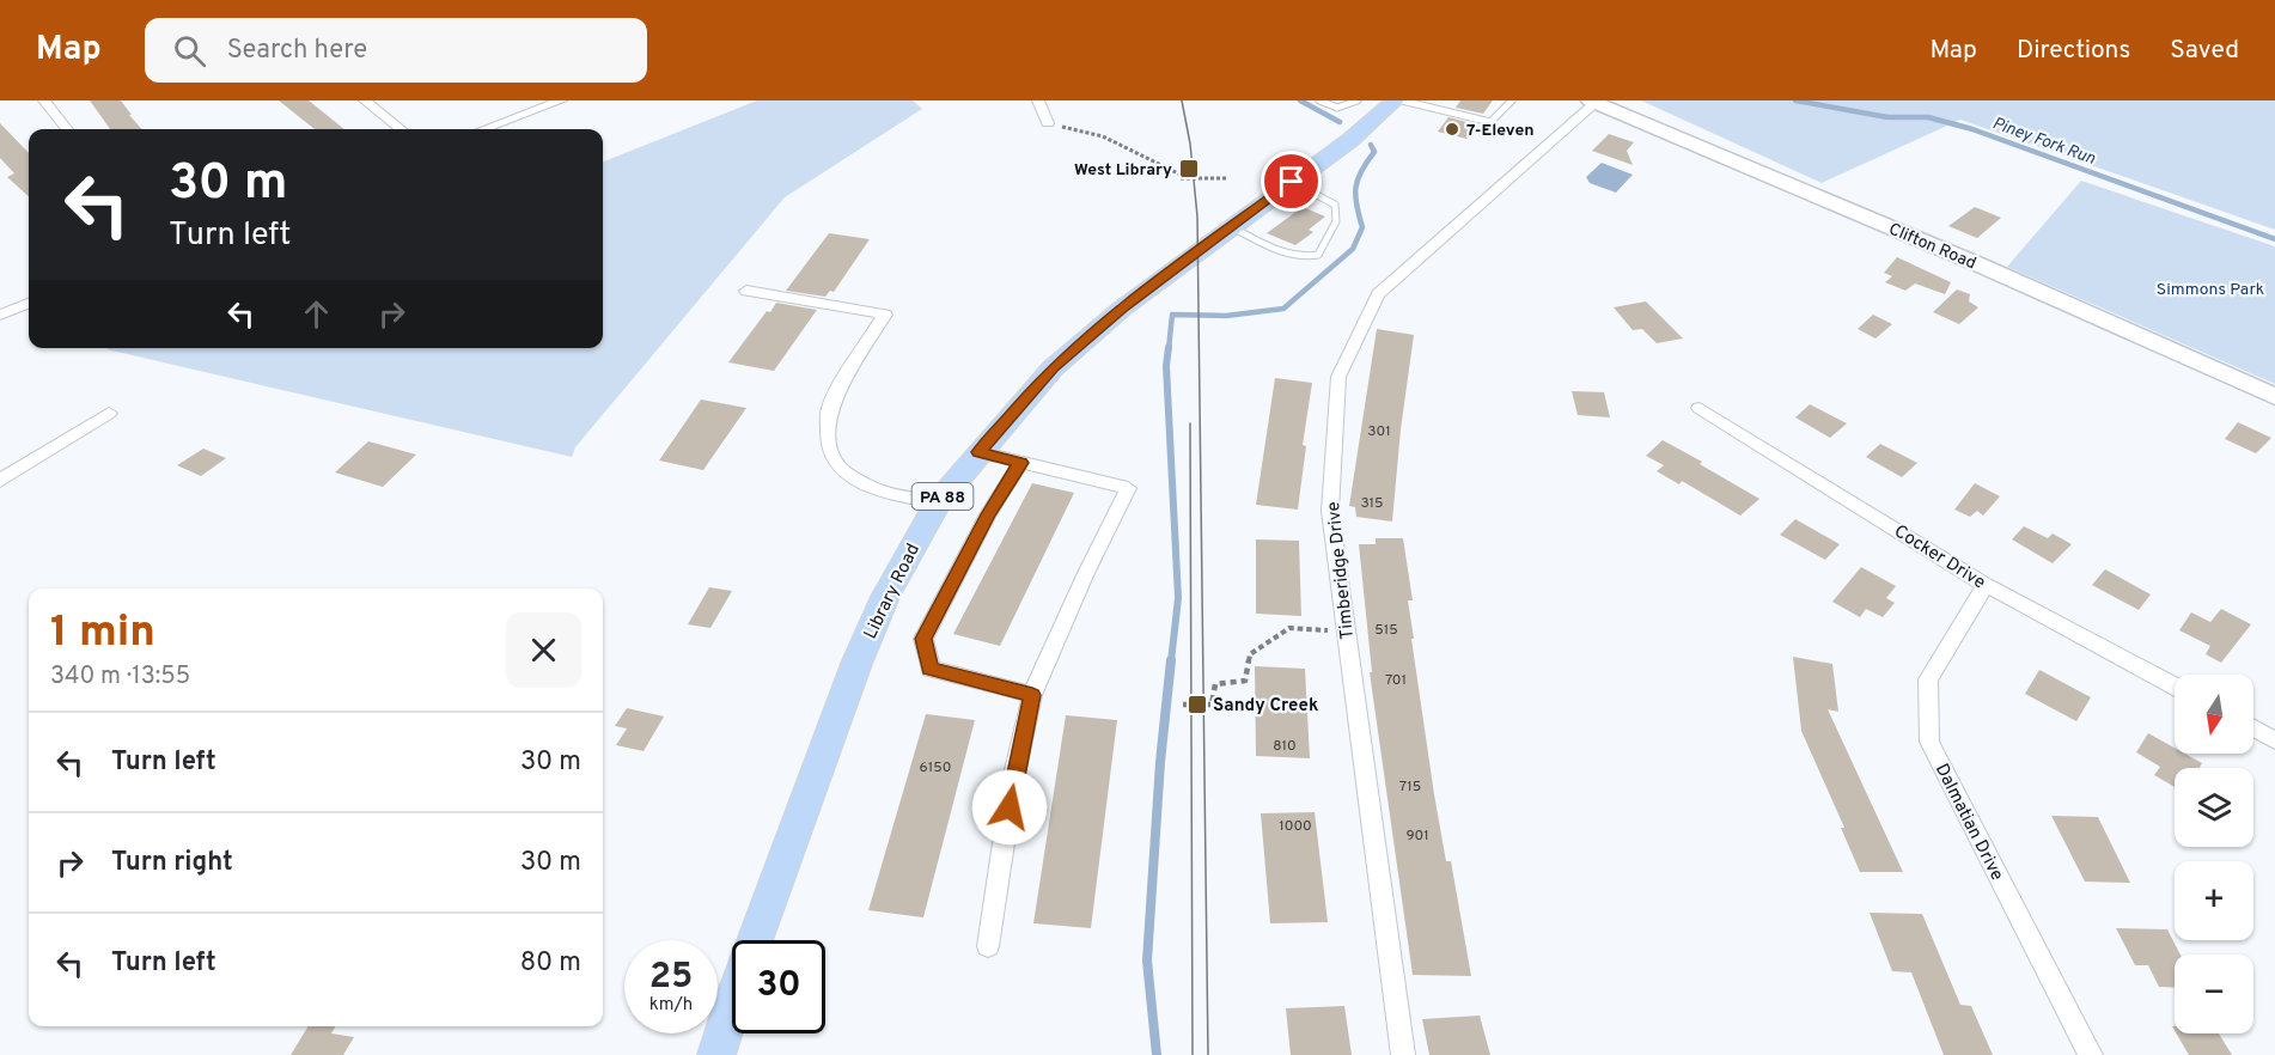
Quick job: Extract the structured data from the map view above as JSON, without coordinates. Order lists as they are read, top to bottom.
{
  "streets": {
    "main road": ["Clifton Road", "PA 88", "Library Road"],
    "street": ["Cocker Drive", "Timberidge Drive", "Dalmatian Drive"]
  },
  "crossings": [
    ["Clifton Road", "Timberidge Drive"],
    ["Cocker Drive", "Dalmatian Drive"]
  ],
  "water": ["Piney Fork Run"],
  "parks": ["Simmons Park"],
  "places": {
    "other": ["7-Eleven"],
    "transit": ["West Library", "Sandy Creek"]
  },
  "house_numbers": [
    "301",
    "315",
    "515",
    "701",
    "810",
    "6150",
    "715",
    "1000",
    "901"
  ],
  "north": "bottom",
  "page": {
    "header": "Map",
    "search": "Search here",
    "nav": ["Map", "Directions", "Saved"],
    "turn": ["30 m", "Turn left"],
    "heading": ["1 min", "340 m · 13:55"],
    "map_buttons": ["+", "−"],
    "list": [
      {
        "name": "Turn left",
        "value": "30 m"
      },
      {
        "name": "Turn right",
        "value": "30 m"
      },
      {
        "name": "Turn left",
        "value": "80 m"
      }
    ],
    "speed": "25 km/h",
    "limit": "30"
  }
}
